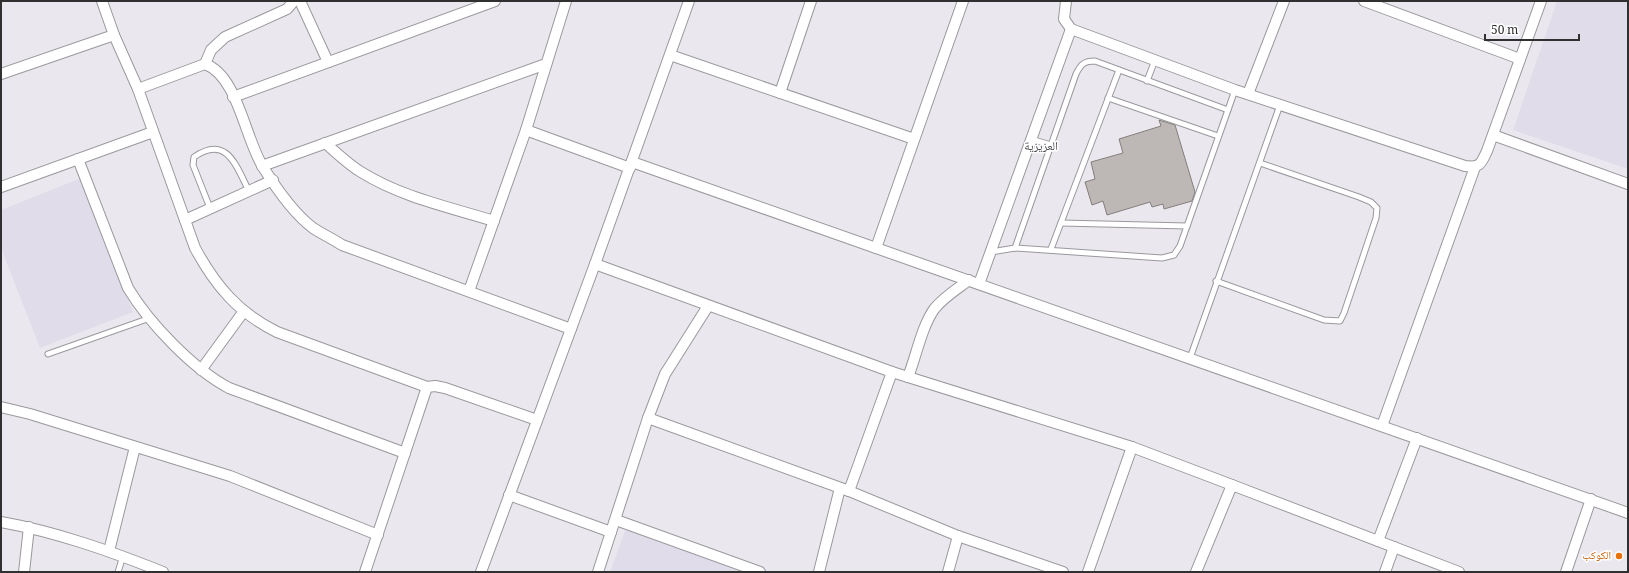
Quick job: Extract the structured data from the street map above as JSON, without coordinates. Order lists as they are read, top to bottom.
{
  "districts": ["العزيزية"],
  "places": ["الكوكب"],
  "scale_bar": "50 m"
}
